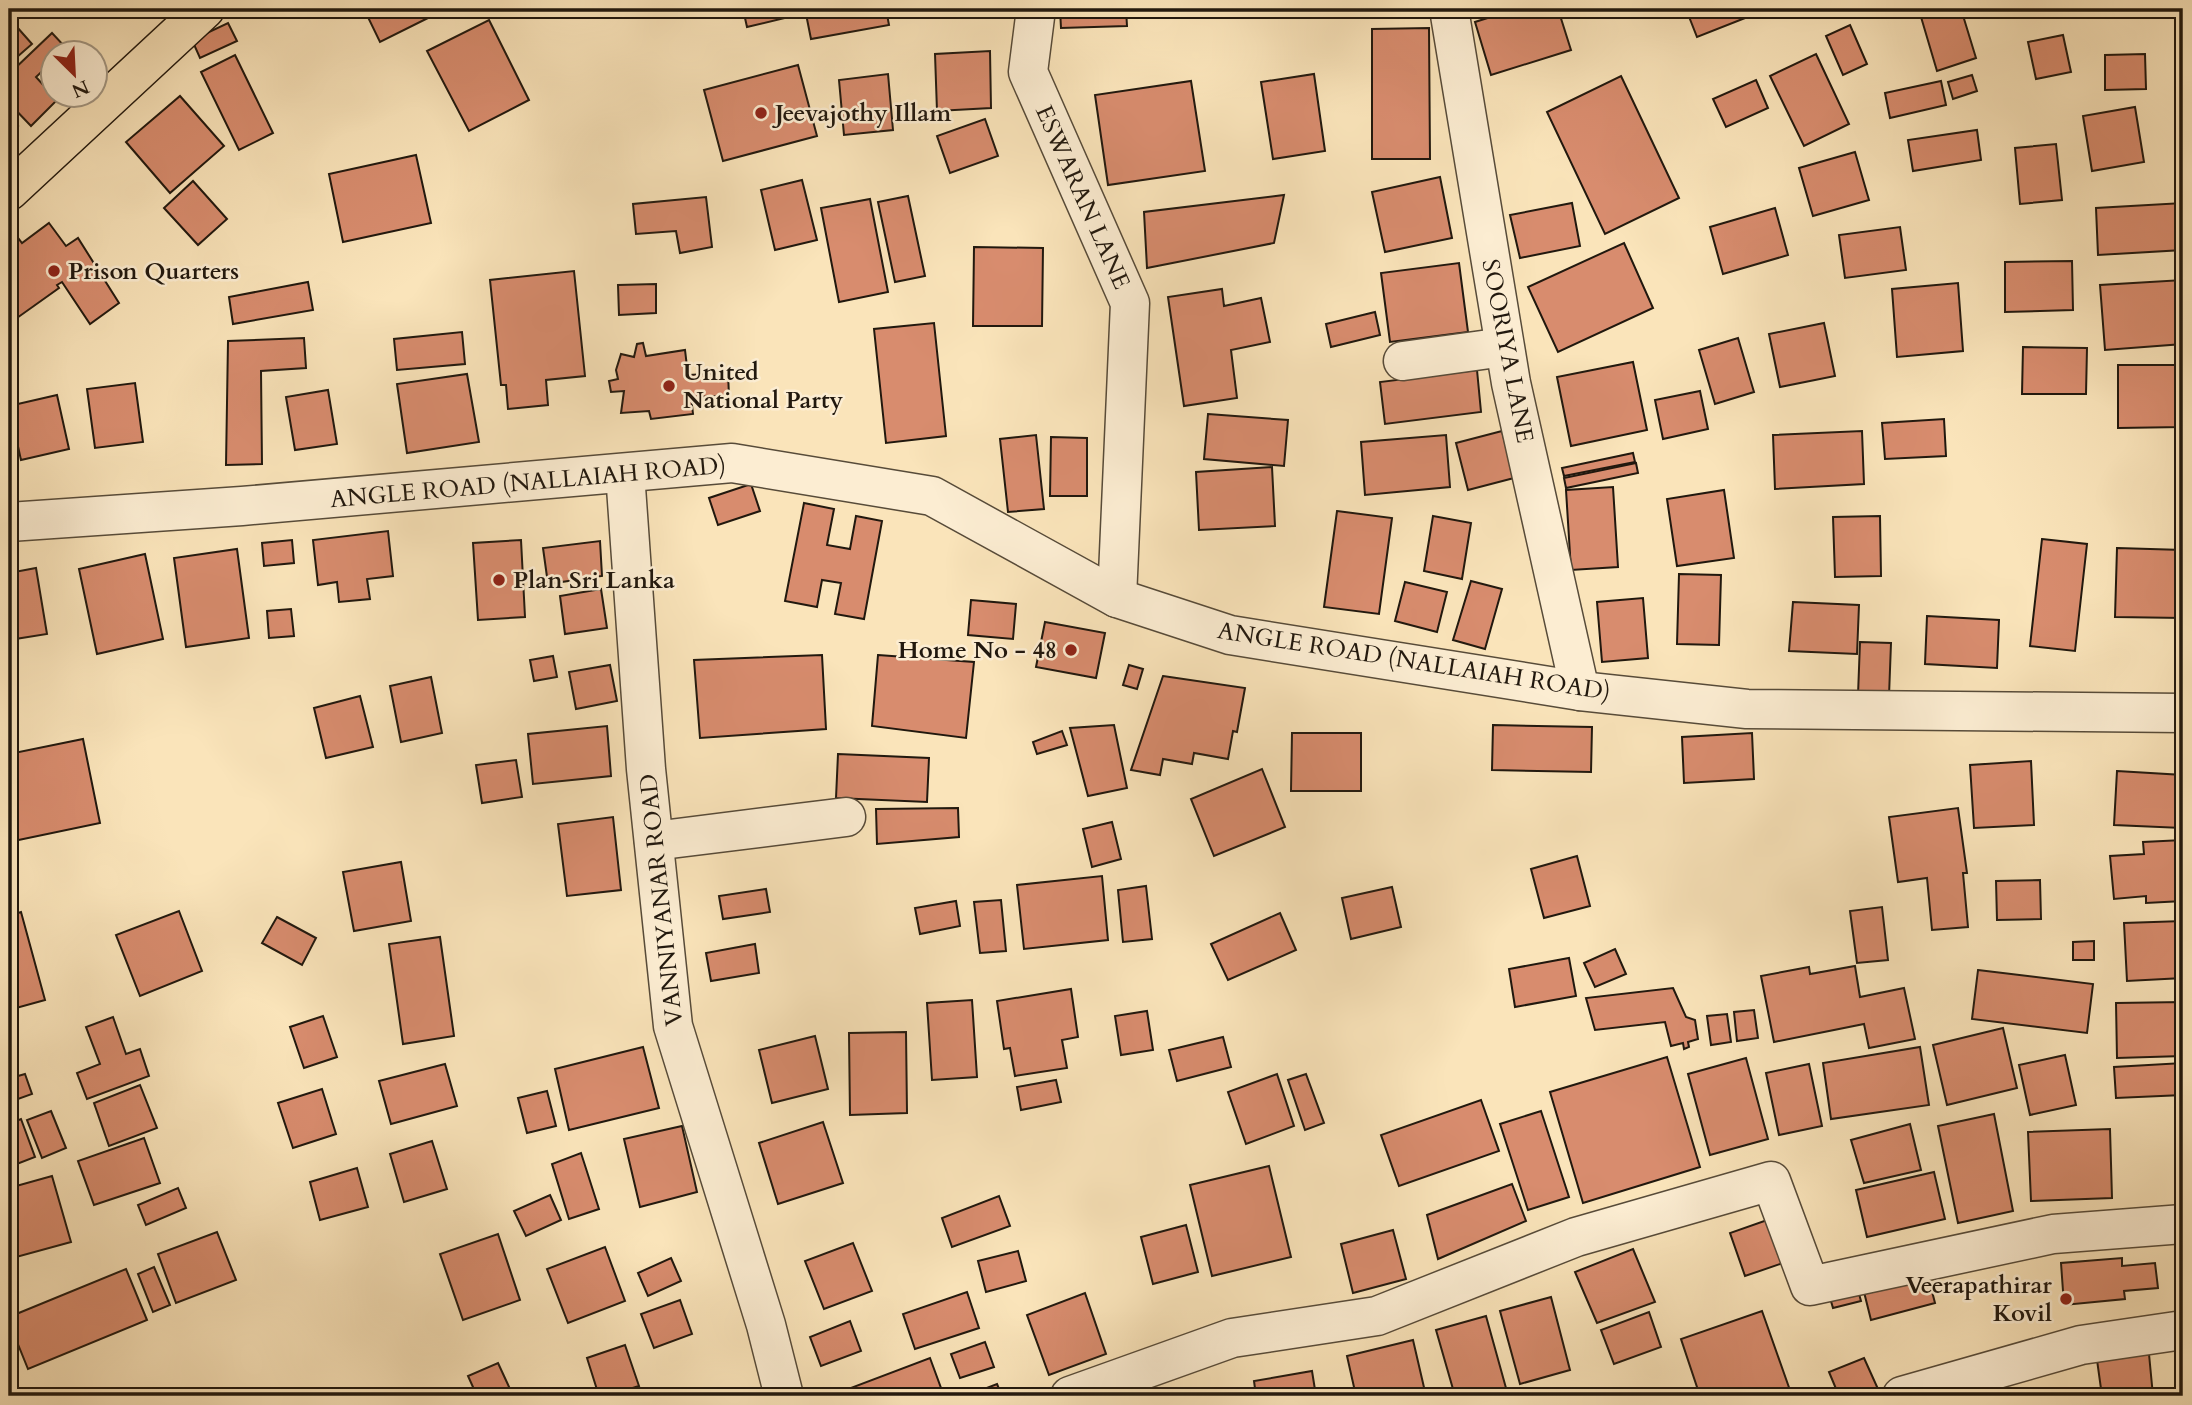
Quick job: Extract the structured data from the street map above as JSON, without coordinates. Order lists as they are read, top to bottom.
{
  "streets": {
    "street": [
      "ESWARAN LANE",
      "SOORIYA LANE",
      "ANGLE ROAD (NALLAIAH ROAD)",
      "VANNIYANAR ROAD"
    ]
  },
  "crossings": [
    ["ESWARAN LANE", "ANGLE ROAD (NALLAIAH ROAD)"],
    ["SOORIYA LANE", "ANGLE ROAD (NALLAIAH ROAD)"],
    ["ANGLE ROAD (NALLAIAH ROAD)", "VANNIYANAR ROAD"]
  ],
  "places": [
    "Jeevajothy Illam",
    "Prison Quarters",
    "United National Party",
    "Plan Sri Lanka",
    "Home No - 48",
    "Veerapathirar Kovil"
  ],
  "north": "bottom right"
}
